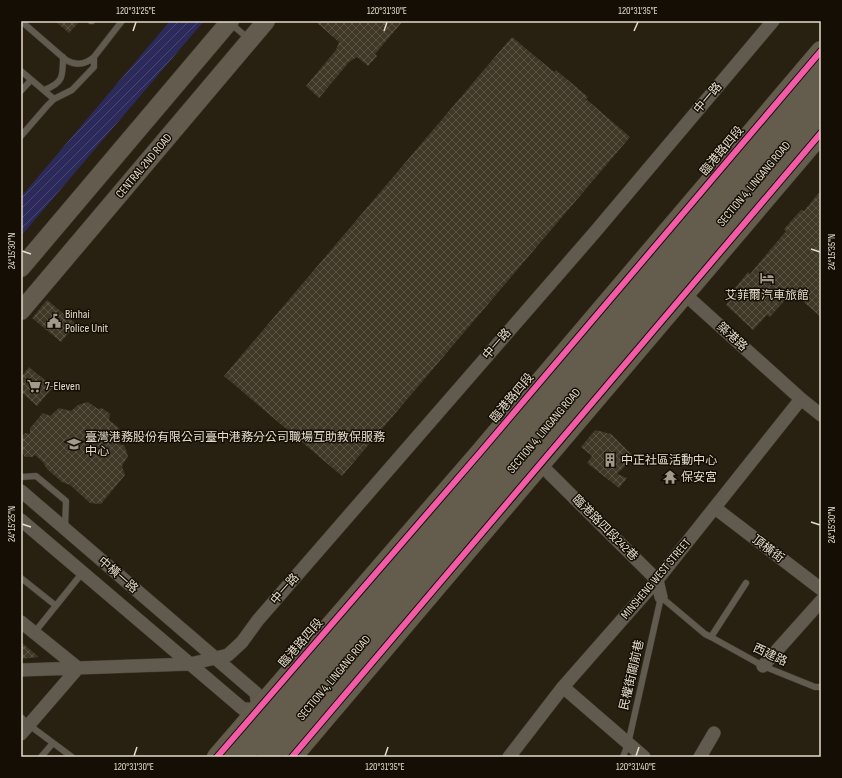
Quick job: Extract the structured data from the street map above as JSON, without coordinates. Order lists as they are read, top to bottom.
{
  "streets": {
    "main road": ["臨港路四段", "SECTION 4, LINGANG ROAD"],
    "street": [
      "中一路",
      "CENTRAL 2ND ROAD",
      "築港路",
      "臨港路四段242巷",
      "頂橫街",
      "中橫一路",
      "MINSHENG WEST STREET"
    ],
    "lane": ["西建路", "民權街關前巷"]
  },
  "crossings": [
    ["中一路", "中橫一路"],
    ["臨港路四段", "SECTION 4, LINGANG ROAD"],
    ["臨港路四段", "築港路"],
    ["臨港路四段", "臨港路四段242巷"],
    ["臨港路四段", "中橫一路"],
    ["SECTION 4, LINGANG ROAD", "築港路"],
    ["SECTION 4, LINGANG ROAD", "中橫一路"],
    ["築港路", "MINSHENG WEST STREET"],
    ["臨港路四段242巷", "MINSHENG WEST STREET"],
    ["頂橫街", "MINSHENG WEST STREET"],
    ["西建路", "民權街關前巷"]
  ],
  "places": {
    "hotel": ["艾菲爾汽車旅館"],
    "public building": ["Binhai Police Unit"],
    "supermarket": ["7-Eleven"],
    "school or university": ["臺灣港務股份有限公司臺中港務分公司職場互助教保服務 中心"],
    "building": ["中正社區活動中心"],
    "temple": ["保安宮"]
  },
  "coordinates": [
    "120°31'25\"E",
    "120°31'30\"E",
    "120°31'35\"E",
    "24°15'30\"N",
    "24°15'35\"N",
    "24°15'25\"N",
    "120°31'40\"E"
  ]
}
